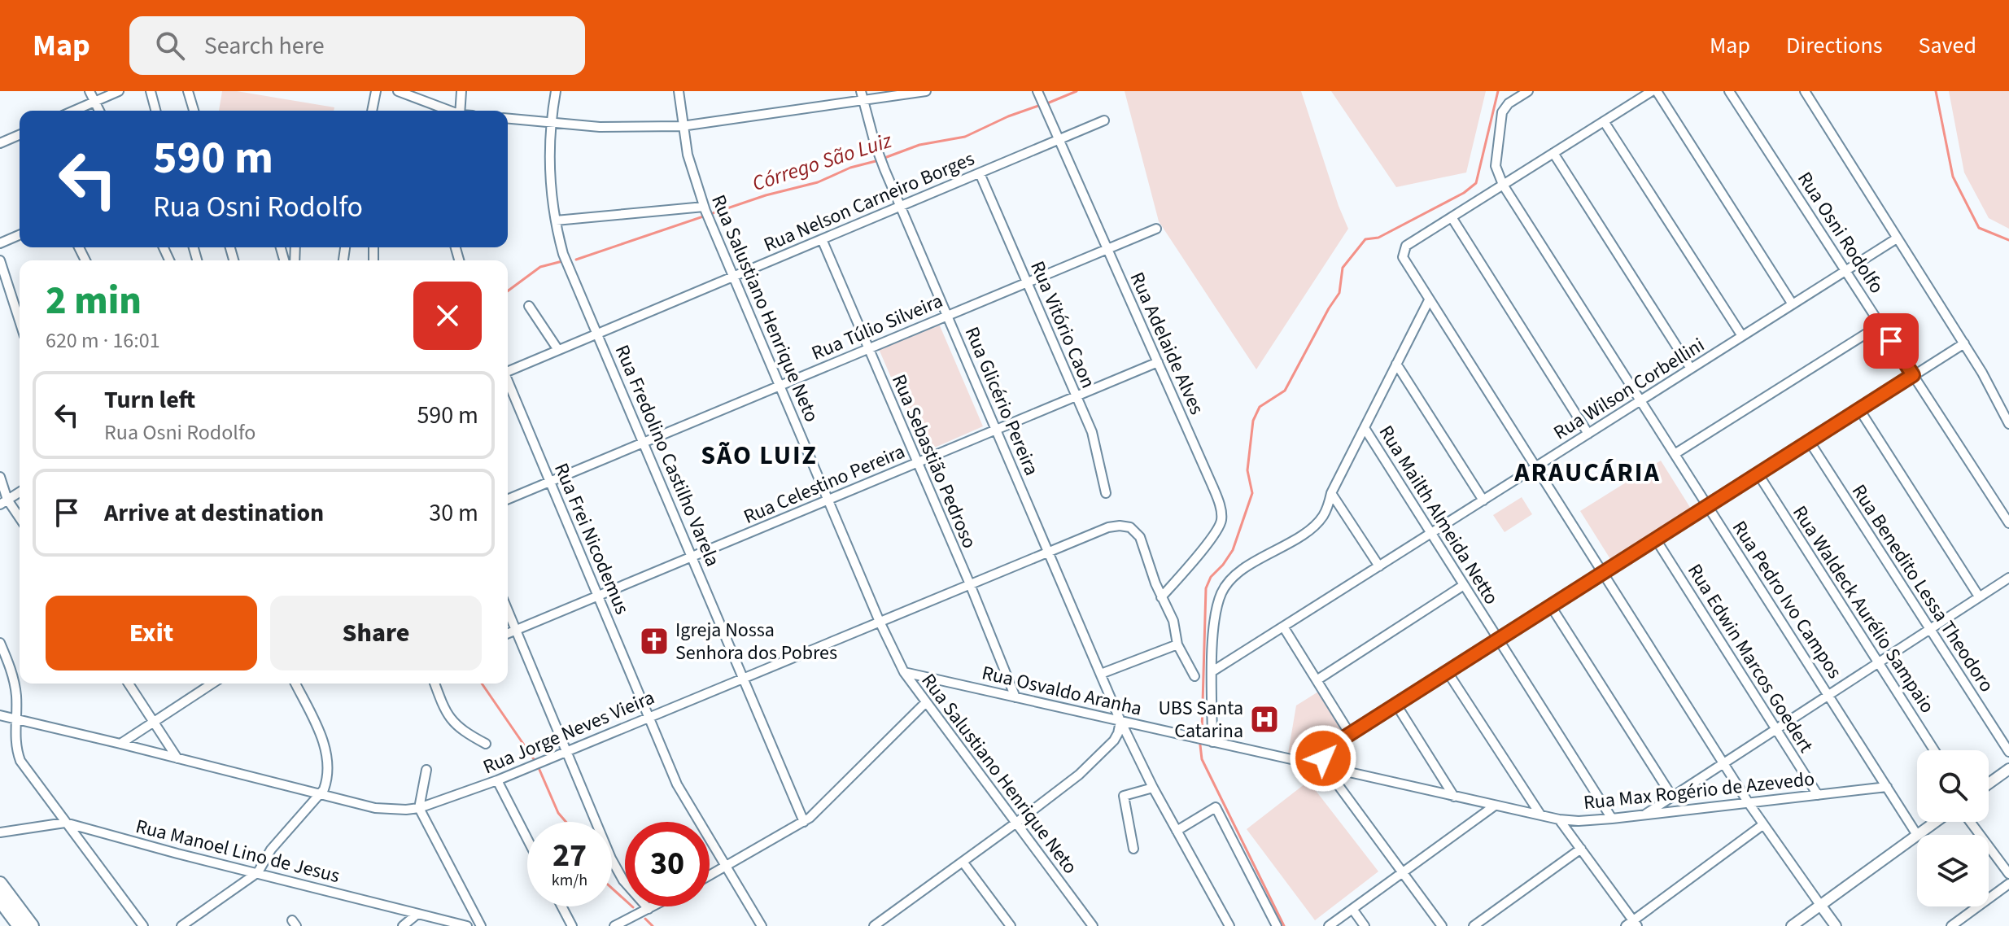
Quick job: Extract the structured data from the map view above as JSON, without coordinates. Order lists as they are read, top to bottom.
{
  "streets": {
    "street": [
      "Rua Nelson Carneiro Borges",
      "Rua Osni Rodolfo",
      "Rua Salustiano Henrique Neto",
      "Rua Vitório Caon",
      "Rua Túlio Silveira",
      "Rua Adelaide Alves",
      "Rua Wilson Corbellini",
      "Rua Glicério Pereira",
      "Rua Fredolino Castilho Varela",
      "Rua Sebastião Pedroso",
      "Rua Celestino Pereira",
      "Rua Mailth Almeida Netto",
      "Rua Frei Nicodemus",
      "Rua Benedito Lessa Theodoro",
      "Rua Pedro Ivo Campos",
      "Rua Waldeck Aurélio Sampaio",
      "Rua Edwin Marcos Goedert",
      "Rua Osvaldo Aranha",
      "Rua Jorge Neves Vieira",
      "Rua Max Rogério de Azevedo",
      "Rua Manoel Lino de Jesus"
    ]
  },
  "crossings": [
    ["Rua Nelson Carneiro Borges", "Rua Salustiano Henrique Neto"],
    ["Rua Nelson Carneiro Borges", "Rua Vitório Caon"],
    ["Rua Nelson Carneiro Borges", "Rua Adelaide Alves"],
    ["Rua Nelson Carneiro Borges", "Rua Glicério Pereira"],
    ["Rua Nelson Carneiro Borges", "Rua Fredolino Castilho Varela"],
    ["Rua Nelson Carneiro Borges", "Rua Sebastião Pedroso"],
    ["Rua Osni Rodolfo", "Rua Wilson Corbellini"],
    ["Rua Salustiano Henrique Neto", "Rua Túlio Silveira"],
    ["Rua Salustiano Henrique Neto", "Rua Celestino Pereira"],
    ["Rua Salustiano Henrique Neto", "Rua Osvaldo Aranha"],
    ["Rua Salustiano Henrique Neto", "Rua Jorge Neves Vieira"],
    ["Rua Vitório Caon", "Rua Túlio Silveira"],
    ["Rua Vitório Caon", "Rua Celestino Pereira"],
    ["Rua Túlio Silveira", "Rua Adelaide Alves"],
    ["Rua Túlio Silveira", "Rua Glicério Pereira"],
    ["Rua Túlio Silveira", "Rua Fredolino Castilho Varela"],
    ["Rua Túlio Silveira", "Rua Sebastião Pedroso"],
    ["Rua Túlio Silveira", "Rua Frei Nicodemus"],
    ["Rua Adelaide Alves", "Rua Celestino Pereira"],
    ["Rua Adelaide Alves", "Rua Jorge Neves Vieira"],
    ["Rua Wilson Corbellini", "Rua Mailth Almeida Netto"],
    ["Rua Wilson Corbellini", "Rua Pedro Ivo Campos"],
    ["Rua Glicério Pereira", "Rua Celestino Pereira"],
    ["Rua Glicério Pereira", "Rua Osvaldo Aranha"],
    ["Rua Glicério Pereira", "Rua Jorge Neves Vieira"],
    ["Rua Fredolino Castilho Varela", "Rua Celestino Pereira"],
    ["Rua Fredolino Castilho Varela", "Rua Jorge Neves Vieira"],
    ["Rua Sebastião Pedroso", "Rua Celestino Pereira"],
    ["Rua Sebastião Pedroso", "Rua Osvaldo Aranha"],
    ["Rua Sebastião Pedroso", "Rua Jorge Neves Vieira"],
    ["Rua Celestino Pereira", "Rua Frei Nicodemus"],
    ["Rua Mailth Almeida Netto", "Rua Max Rogério de Azevedo"],
    ["Rua Frei Nicodemus", "Rua Jorge Neves Vieira"],
    ["Rua Pedro Ivo Campos", "Rua Max Rogério de Azevedo"],
    ["Rua Edwin Marcos Goedert", "Rua Max Rogério de Azevedo"],
    ["Rua Osvaldo Aranha", "Rua Max Rogério de Azevedo"]
  ],
  "districts": ["SÃO LUIZ", "ARAUCÁRIA"],
  "water": ["Córrego São Luiz"],
  "places": {
    "church": ["Igreja Nossa Senhora dos Pobres"],
    "hospital": ["UBS Santa Catarina"]
  },
  "page": {
    "header": "Map",
    "search": "Search here",
    "nav": ["Map", "Directions", "Saved"],
    "turn": ["590 m", "Rua Osni Rodolfo"],
    "heading": ["2 min", "620 m · 16:01"],
    "list": [
      {
        "name": "Turn left",
        "note": "Rua Osni Rodolfo",
        "value": "590 m"
      },
      {
        "name": "Arrive at destination",
        "value": "30 m"
      }
    ],
    "buttons": ["Exit", "Share"],
    "speed": "27 km/h",
    "limit": "30"
  }
}
